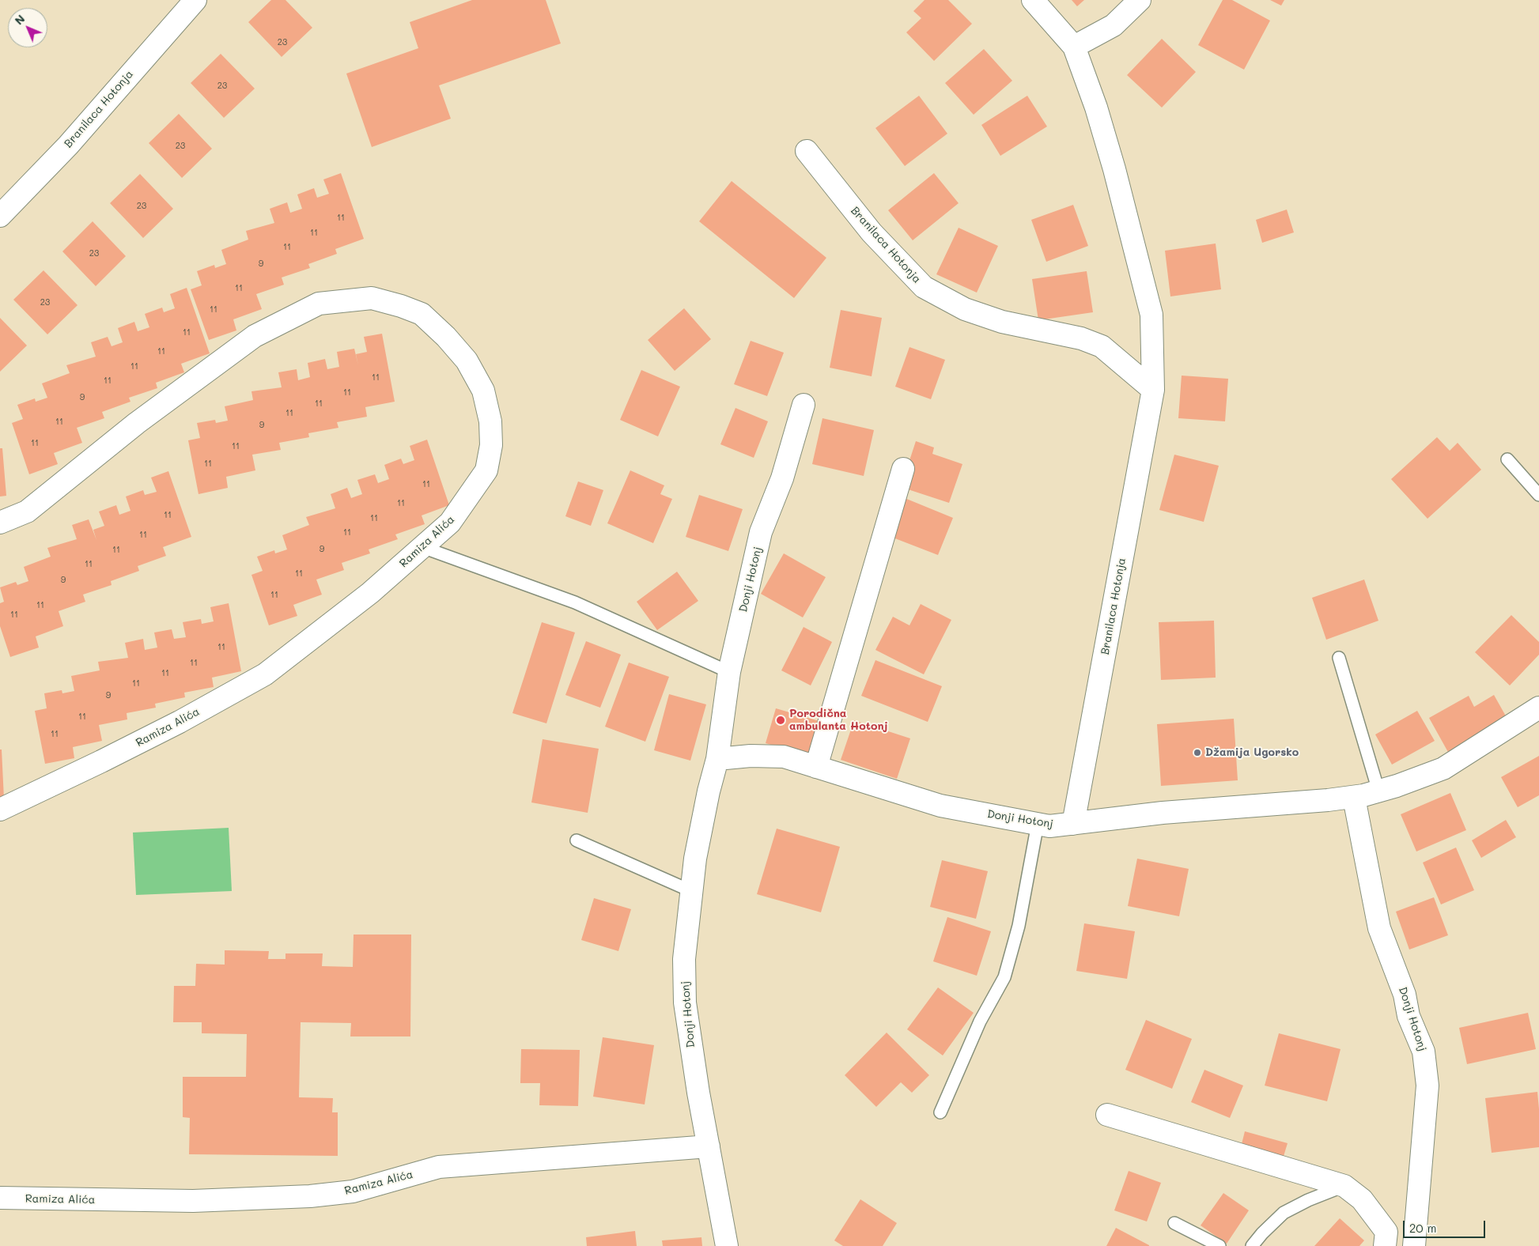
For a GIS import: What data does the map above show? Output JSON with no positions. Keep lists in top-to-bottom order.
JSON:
{
  "streets": {
    "street": ["Branilaca Hotonja", "Ramiza Alića", "Donji Hotonj"]
  },
  "crossings": [
    ["Branilaca Hotonja", "Donji Hotonj"],
    ["Ramiza Alića", "Donji Hotonj"]
  ],
  "places": ["Porodična ambulanta Hotonj", "Džamija Ugorsko"],
  "house_numbers": [
    "23",
    "23",
    "23",
    "23",
    "11",
    "11",
    "11",
    "23",
    "9",
    "11",
    "23",
    "11",
    "11",
    "11",
    "11",
    "11",
    "11",
    "11",
    "9",
    "11",
    "11",
    "11",
    "9",
    "11",
    "11",
    "11",
    "11",
    "11",
    "11",
    "11",
    "11",
    "11",
    "9",
    "11",
    "11",
    "11",
    "9",
    "11",
    "11",
    "11",
    "11",
    "11",
    "11",
    "11",
    "9",
    "11",
    "11"
  ],
  "scale_bar": "20 m",
  "north": "top left"
}
